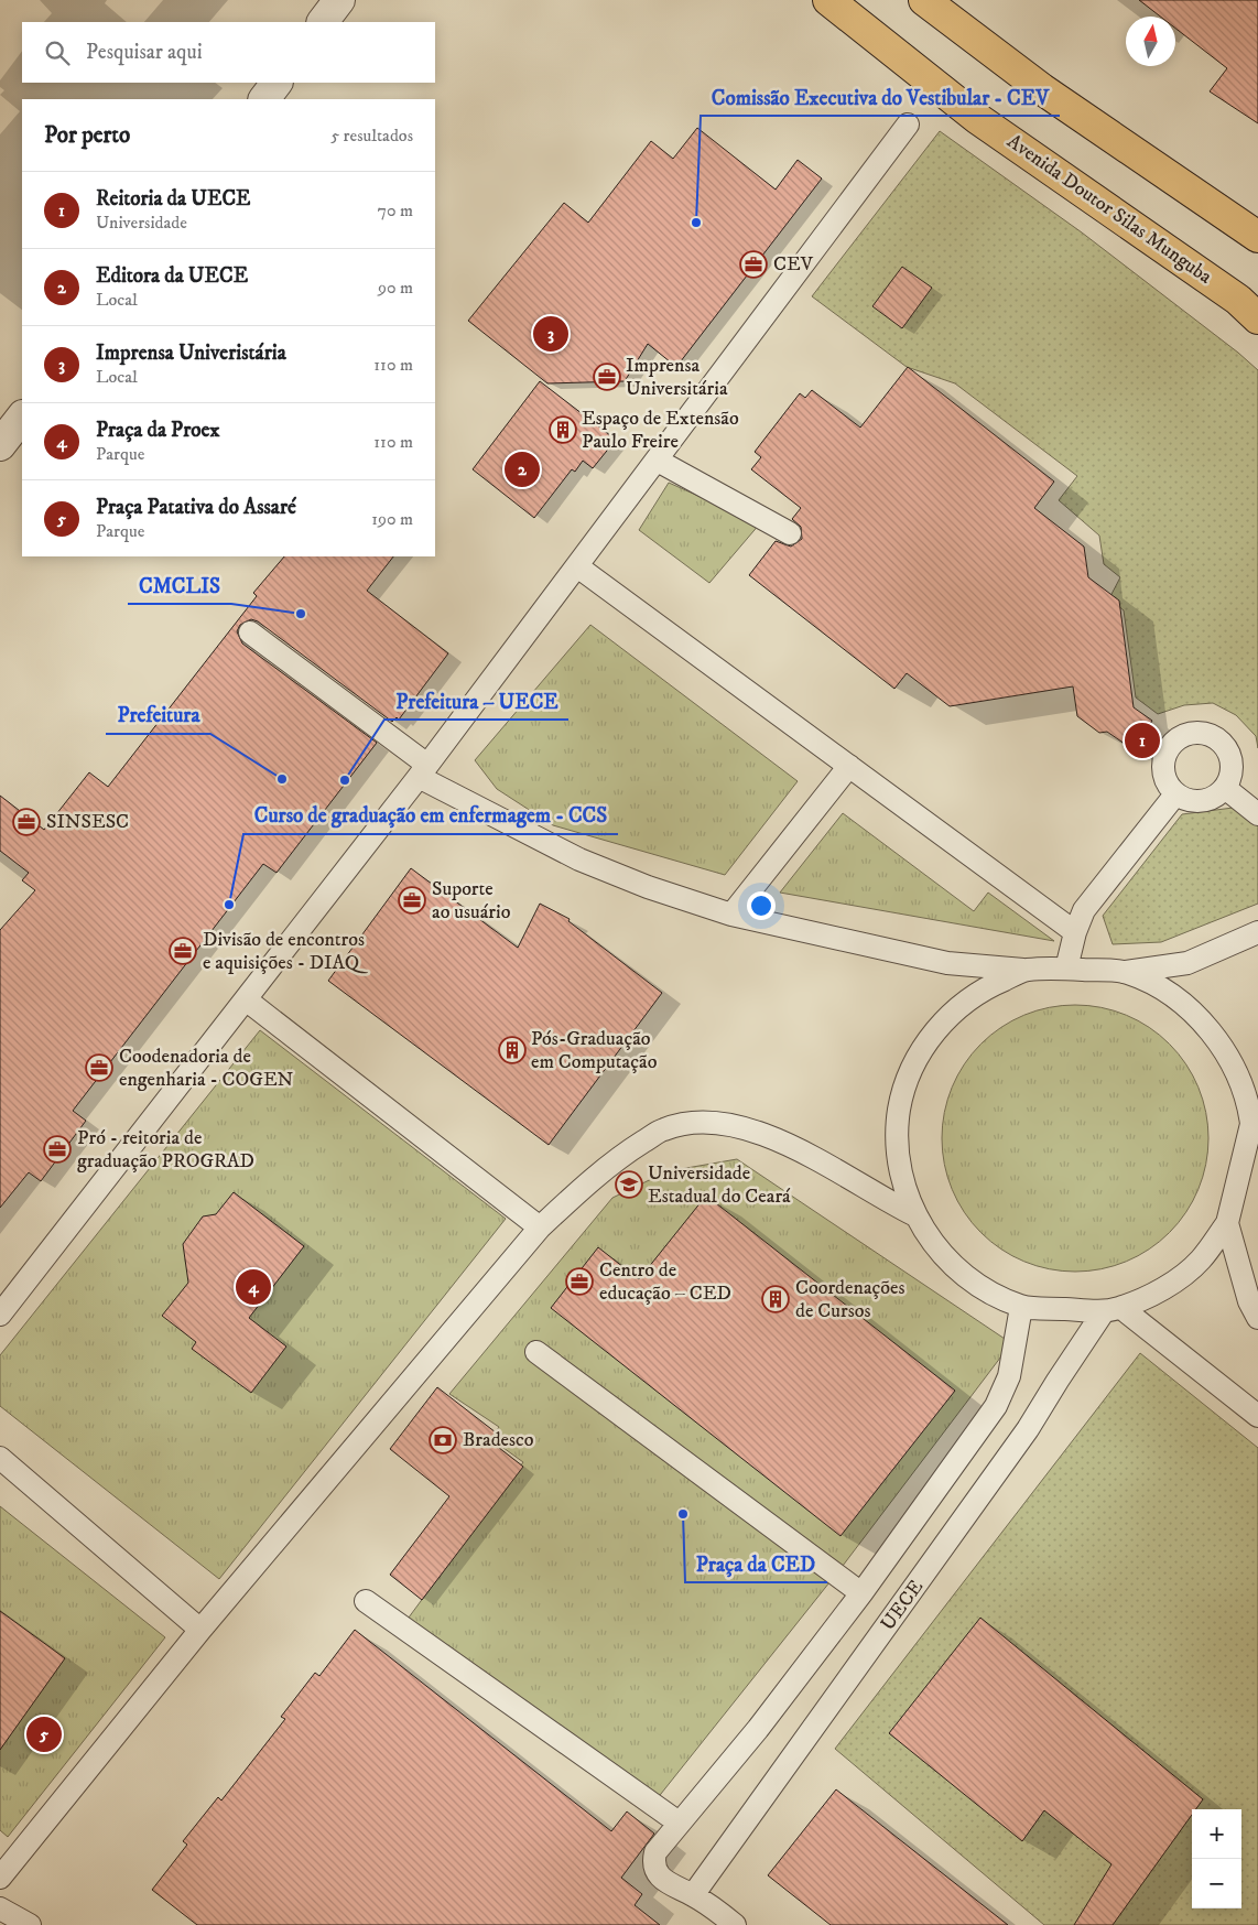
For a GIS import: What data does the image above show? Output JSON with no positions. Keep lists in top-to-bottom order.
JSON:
{
  "streets": {
    "main road": ["Avenida Doutor Silas Munguba"],
    "lane": ["UECE"]
  },
  "places": {
    "other": [
      "Comissão Executiva do Vestibular - CEV",
      "CMCLIS",
      "Prefeitura",
      "Prefeitura – UECE",
      "Curso de graduação em enfermagem - CCS",
      "Praça da CED"
    ],
    "office": [
      "CEV",
      "Imprensa Universitária",
      "SINSESC",
      "Suporte ao usuário",
      "Divisão de encontros e aquisições - DIAQ",
      "Coodenadoria de engenharia - COGEN",
      "Pró - reitoria de graduação PROGRAD",
      "Centro de educação – CED"
    ],
    "building": ["Espaço de Extensão Paulo Freire", "Pós-Graduação em Computação", "Coordenações de Cursos"],
    "school or university": ["Universidade Estadual do Ceará"],
    "bank": ["Bradesco"]
  },
  "north": "top",
  "page": {
    "search": "Pesquisar aqui",
    "heading": ["Por perto", "5 resultados"],
    "list": [
      {
        "mark": "1",
        "name": "Reitoria da UECE",
        "note": "Universidade",
        "value": "70 m"
      },
      {
        "mark": "2",
        "name": "Editora da UECE",
        "note": "Local",
        "value": "90 m"
      },
      {
        "mark": "3",
        "name": "Imprensa Univeristária",
        "note": "Local",
        "value": "110 m"
      },
      {
        "mark": "4",
        "name": "Praça da Proex",
        "note": "Parque",
        "value": "110 m"
      },
      {
        "mark": "5",
        "name": "Praça Patativa do Assaré",
        "note": "Parque",
        "value": "190 m"
      }
    ],
    "pins": [
      "3",
      "2",
      "1",
      "4",
      "5"
    ],
    "map_buttons": ["+", "−"]
  }
}
